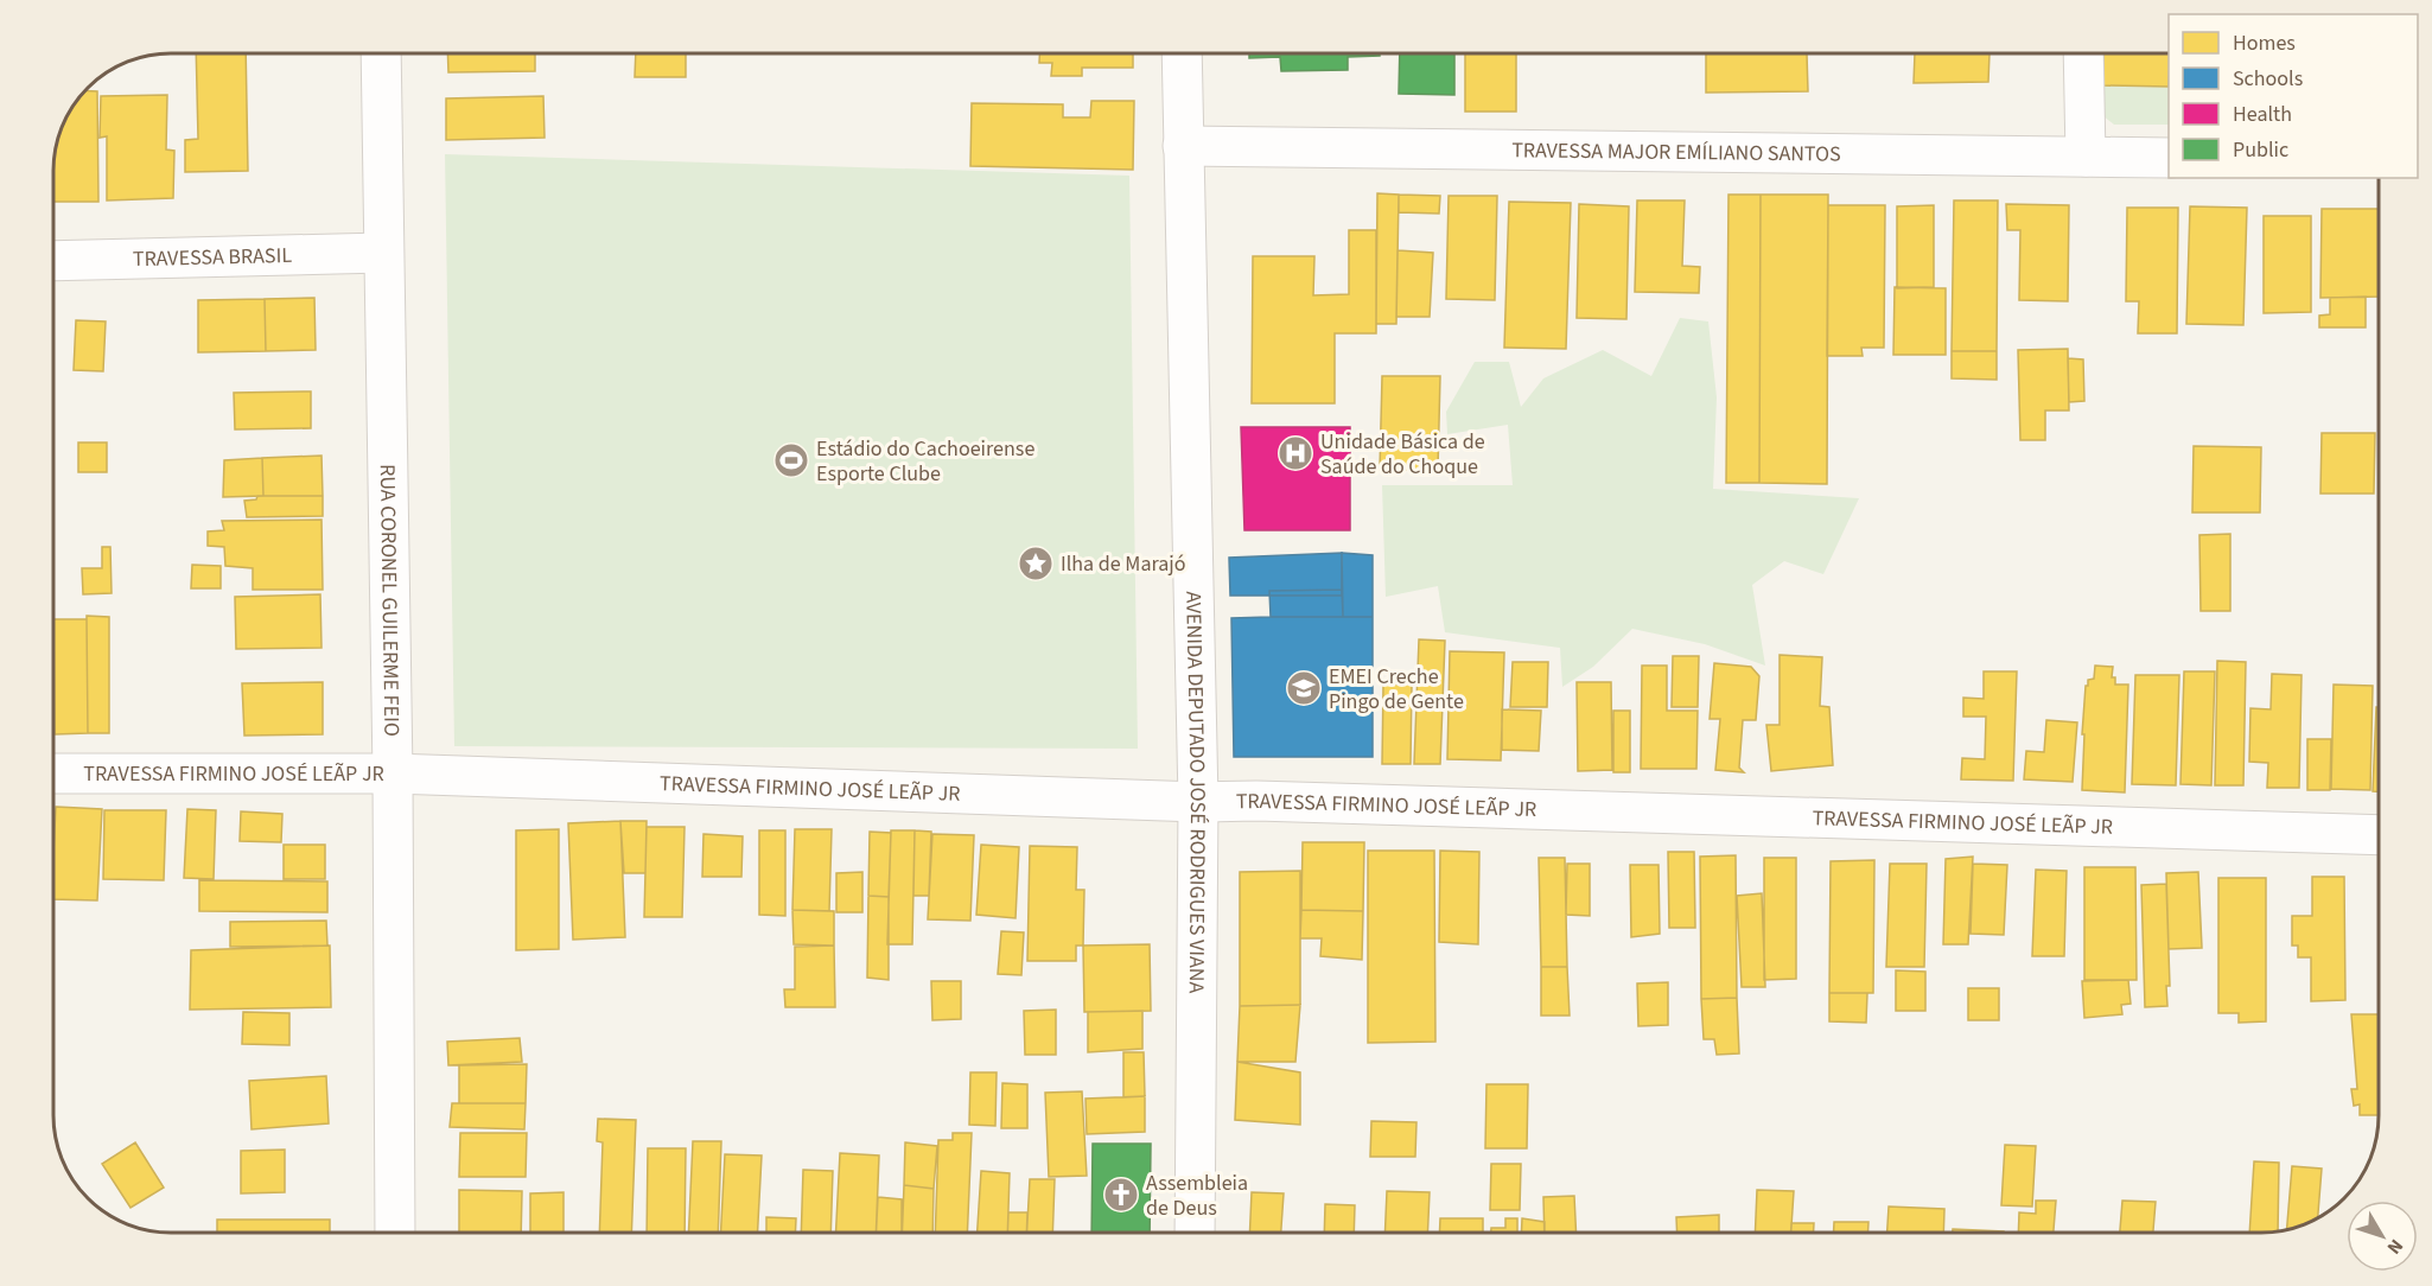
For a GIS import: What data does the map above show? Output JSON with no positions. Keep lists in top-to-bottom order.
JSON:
{
  "streets": {
    "street": [
      "TRAVESSA MAJOR EMÍLIANO SANTOS",
      "TRAVESSA BRASIL",
      "RUA CORONEL GUILERME FEIO",
      "TRAVESSA FIRMINO JOSÉ LEÃP JR",
      "AVENIDA DEPUTADO JOSÉ RODRIGUES VIANA"
    ]
  },
  "crossings": [
    ["TRAVESSA MAJOR EMÍLIANO SANTOS", "AVENIDA DEPUTADO JOSÉ RODRIGUES VIANA"],
    ["TRAVESSA BRASIL", "RUA CORONEL GUILERME FEIO"],
    ["RUA CORONEL GUILERME FEIO", "TRAVESSA FIRMINO JOSÉ LEÃP JR"],
    ["TRAVESSA FIRMINO JOSÉ LEÃP JR", "AVENIDA DEPUTADO JOSÉ RODRIGUES VIANA"]
  ],
  "places": {
    "hospital": ["Unidade Básica de Saúde do Choque"],
    "sports": ["Estádio do Cachoeirense Esporte Clube"],
    "place": ["Ilha de Marajó"],
    "school or university": ["EMEI Creche Pingo de Gente"],
    "church": ["Assembleia de Deus"]
  },
  "legend": [
    "Homes",
    "Schools",
    "Health",
    "Public"
  ],
  "north": "bottom right"
}
